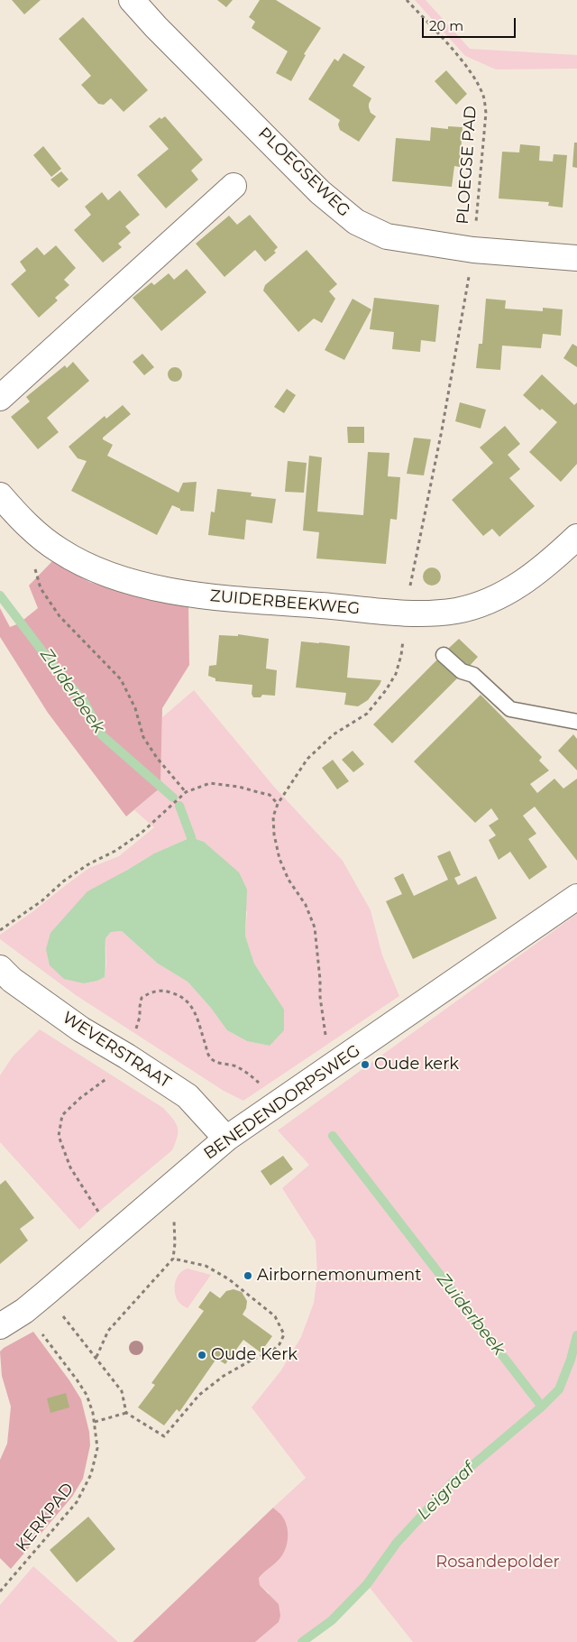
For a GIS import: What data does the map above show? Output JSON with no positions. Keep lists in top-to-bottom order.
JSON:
{
  "streets": {
    "street": [
      "PLOEGSEWEG",
      "ZUIDERBEEKWEG",
      "WEVERSTRAAT",
      "BENEDENDORPSWEG"
    ],
    "path": ["PLOEGSE PAD", "KERKPAD"]
  },
  "crossings": [
    ["PLOEGSE PAD", "PLOEGSEWEG"],
    ["PLOEGSE PAD", "ZUIDERBEEKWEG"],
    ["WEVERSTRAAT", "BENEDENDORPSWEG"],
    ["BENEDENDORPSWEG", "KERKPAD"]
  ],
  "water": ["Zuiderbeek", "Leigraaf"],
  "parks": ["Rosandepolder"],
  "places": ["Oude kerk", "Airbornemonument", "Oude Kerk"],
  "scale_bar": "20 m"
}
